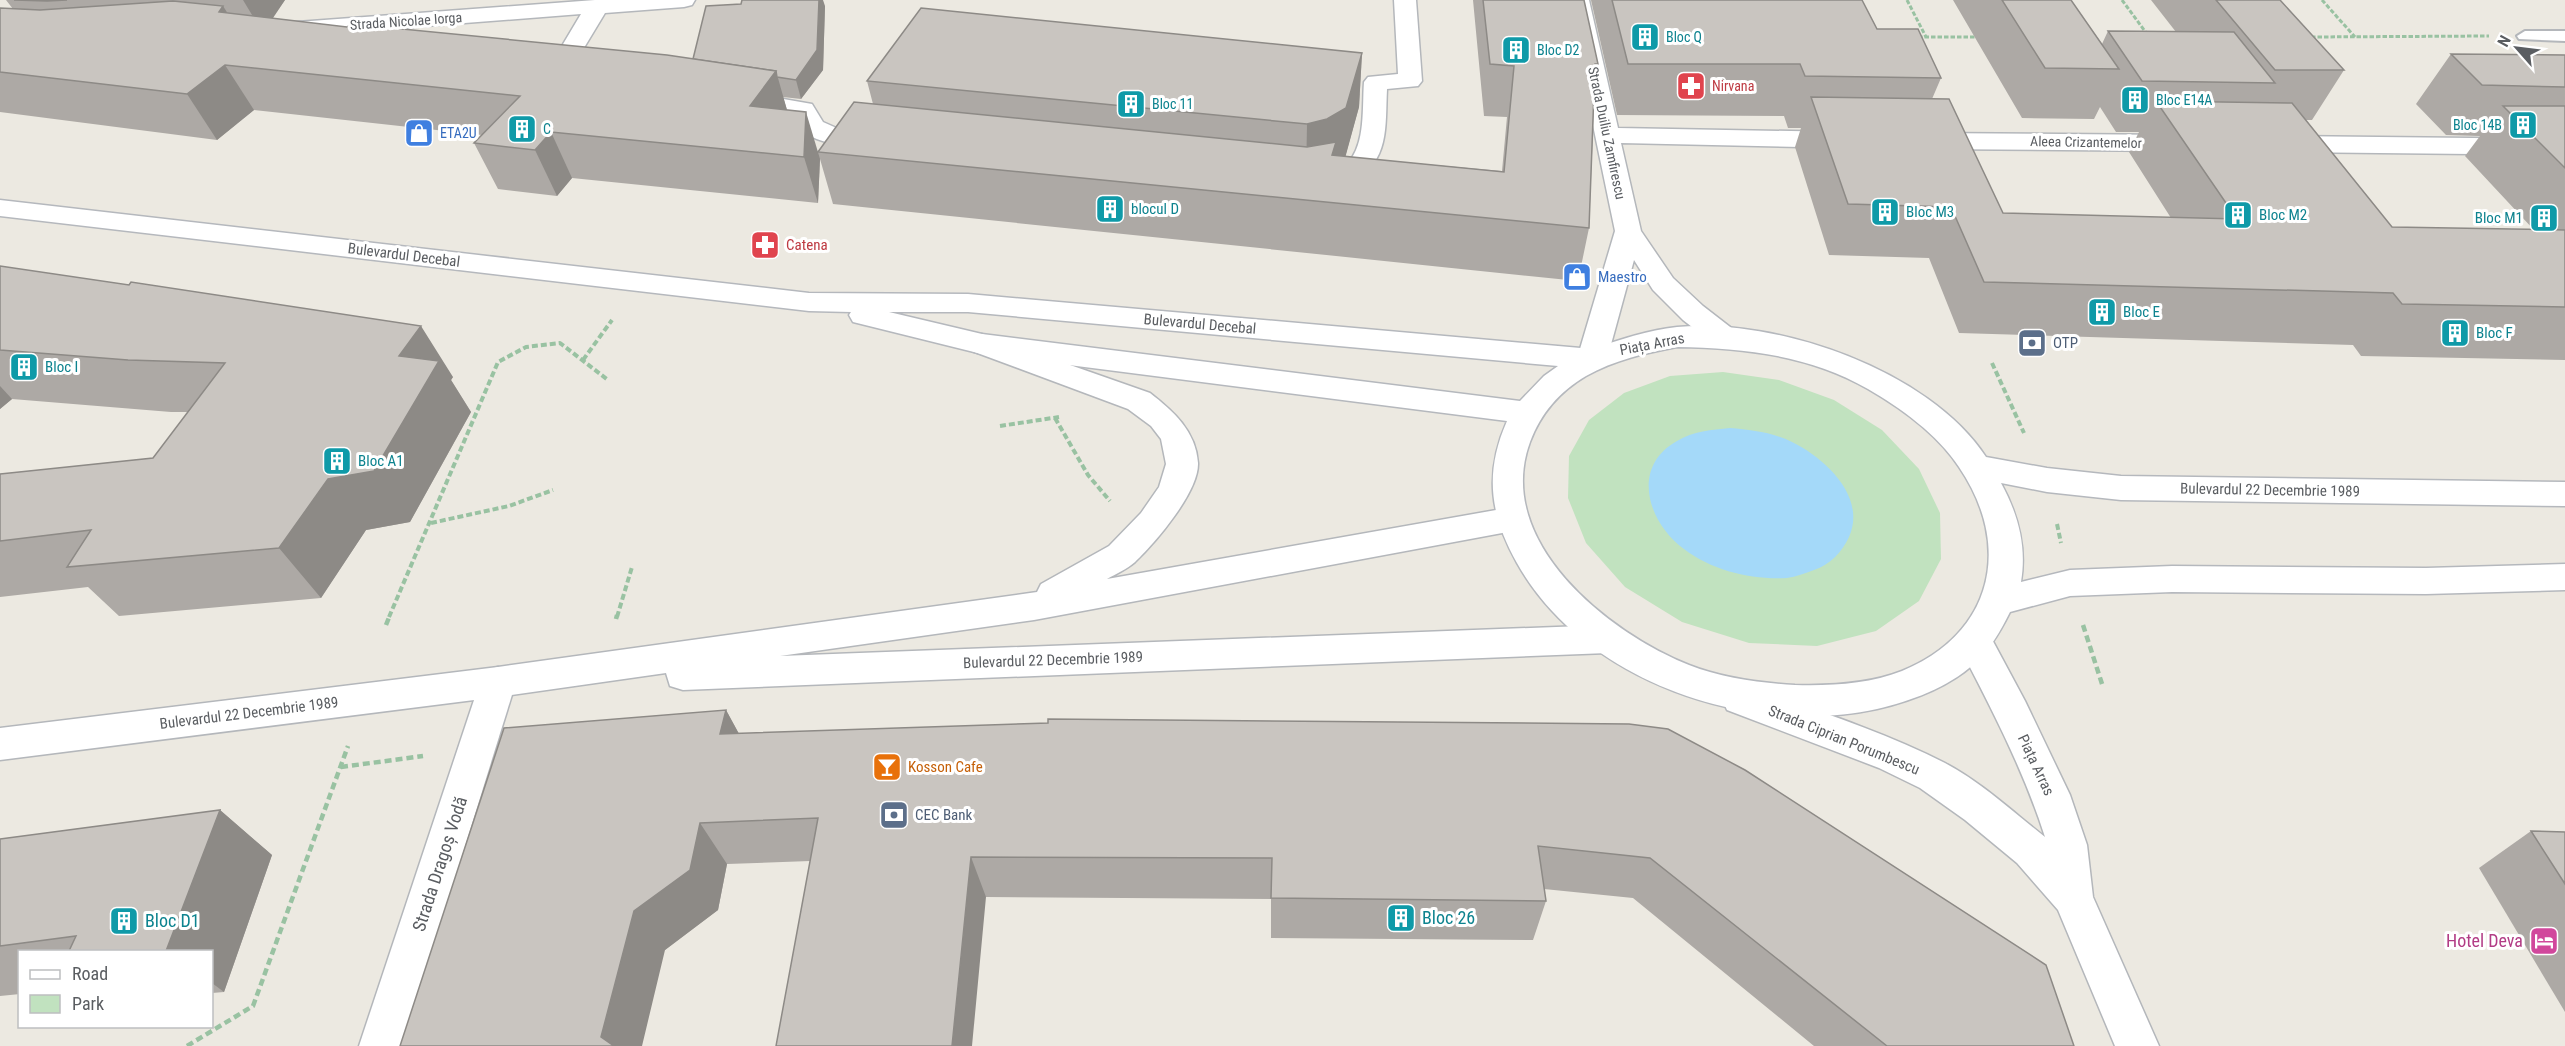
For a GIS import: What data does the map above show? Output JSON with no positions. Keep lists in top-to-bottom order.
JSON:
{
  "streets": {
    "street": [
      "Strada Nicolae Iorga",
      "Strada Duiliu Zamfirescu",
      "Aleea Crizantemelor",
      "Bulevardul Decebal",
      "Piața Arras",
      "Bulevardul 22 Decembrie 1989",
      "Strada Ciprian Porumbescu",
      "Strada Dragoș Vodă"
    ]
  },
  "crossings": [
    ["Bulevardul Decebal", "Piața Arras"],
    ["Piața Arras", "Bulevardul 22 Decembrie 1989"],
    ["Piața Arras", "Strada Ciprian Porumbescu"],
    ["Bulevardul 22 Decembrie 1989", "Strada Dragoș Vodă"]
  ],
  "places": {
    "building": [
      "Bloc Q",
      "Bloc D2",
      "Bloc E14A",
      "Bloc 11",
      "Bloc 14B",
      "C",
      "blocul D",
      "Bloc M3",
      "Bloc M2",
      "Bloc M1",
      "Bloc E",
      "Bloc F",
      "Bloc I",
      "Bloc A1",
      "Bloc 26",
      "Bloc D1"
    ],
    "pharmacy": ["Nirvana", "Catena"],
    "shop": ["ETA2U", "Maestro"],
    "bank": ["OTP", "CEC Bank"],
    "bar": ["Kosson Cafe"],
    "hotel": ["Hotel Deva"]
  },
  "legend": ["Road", "Park"],
  "north": "top left"
}
